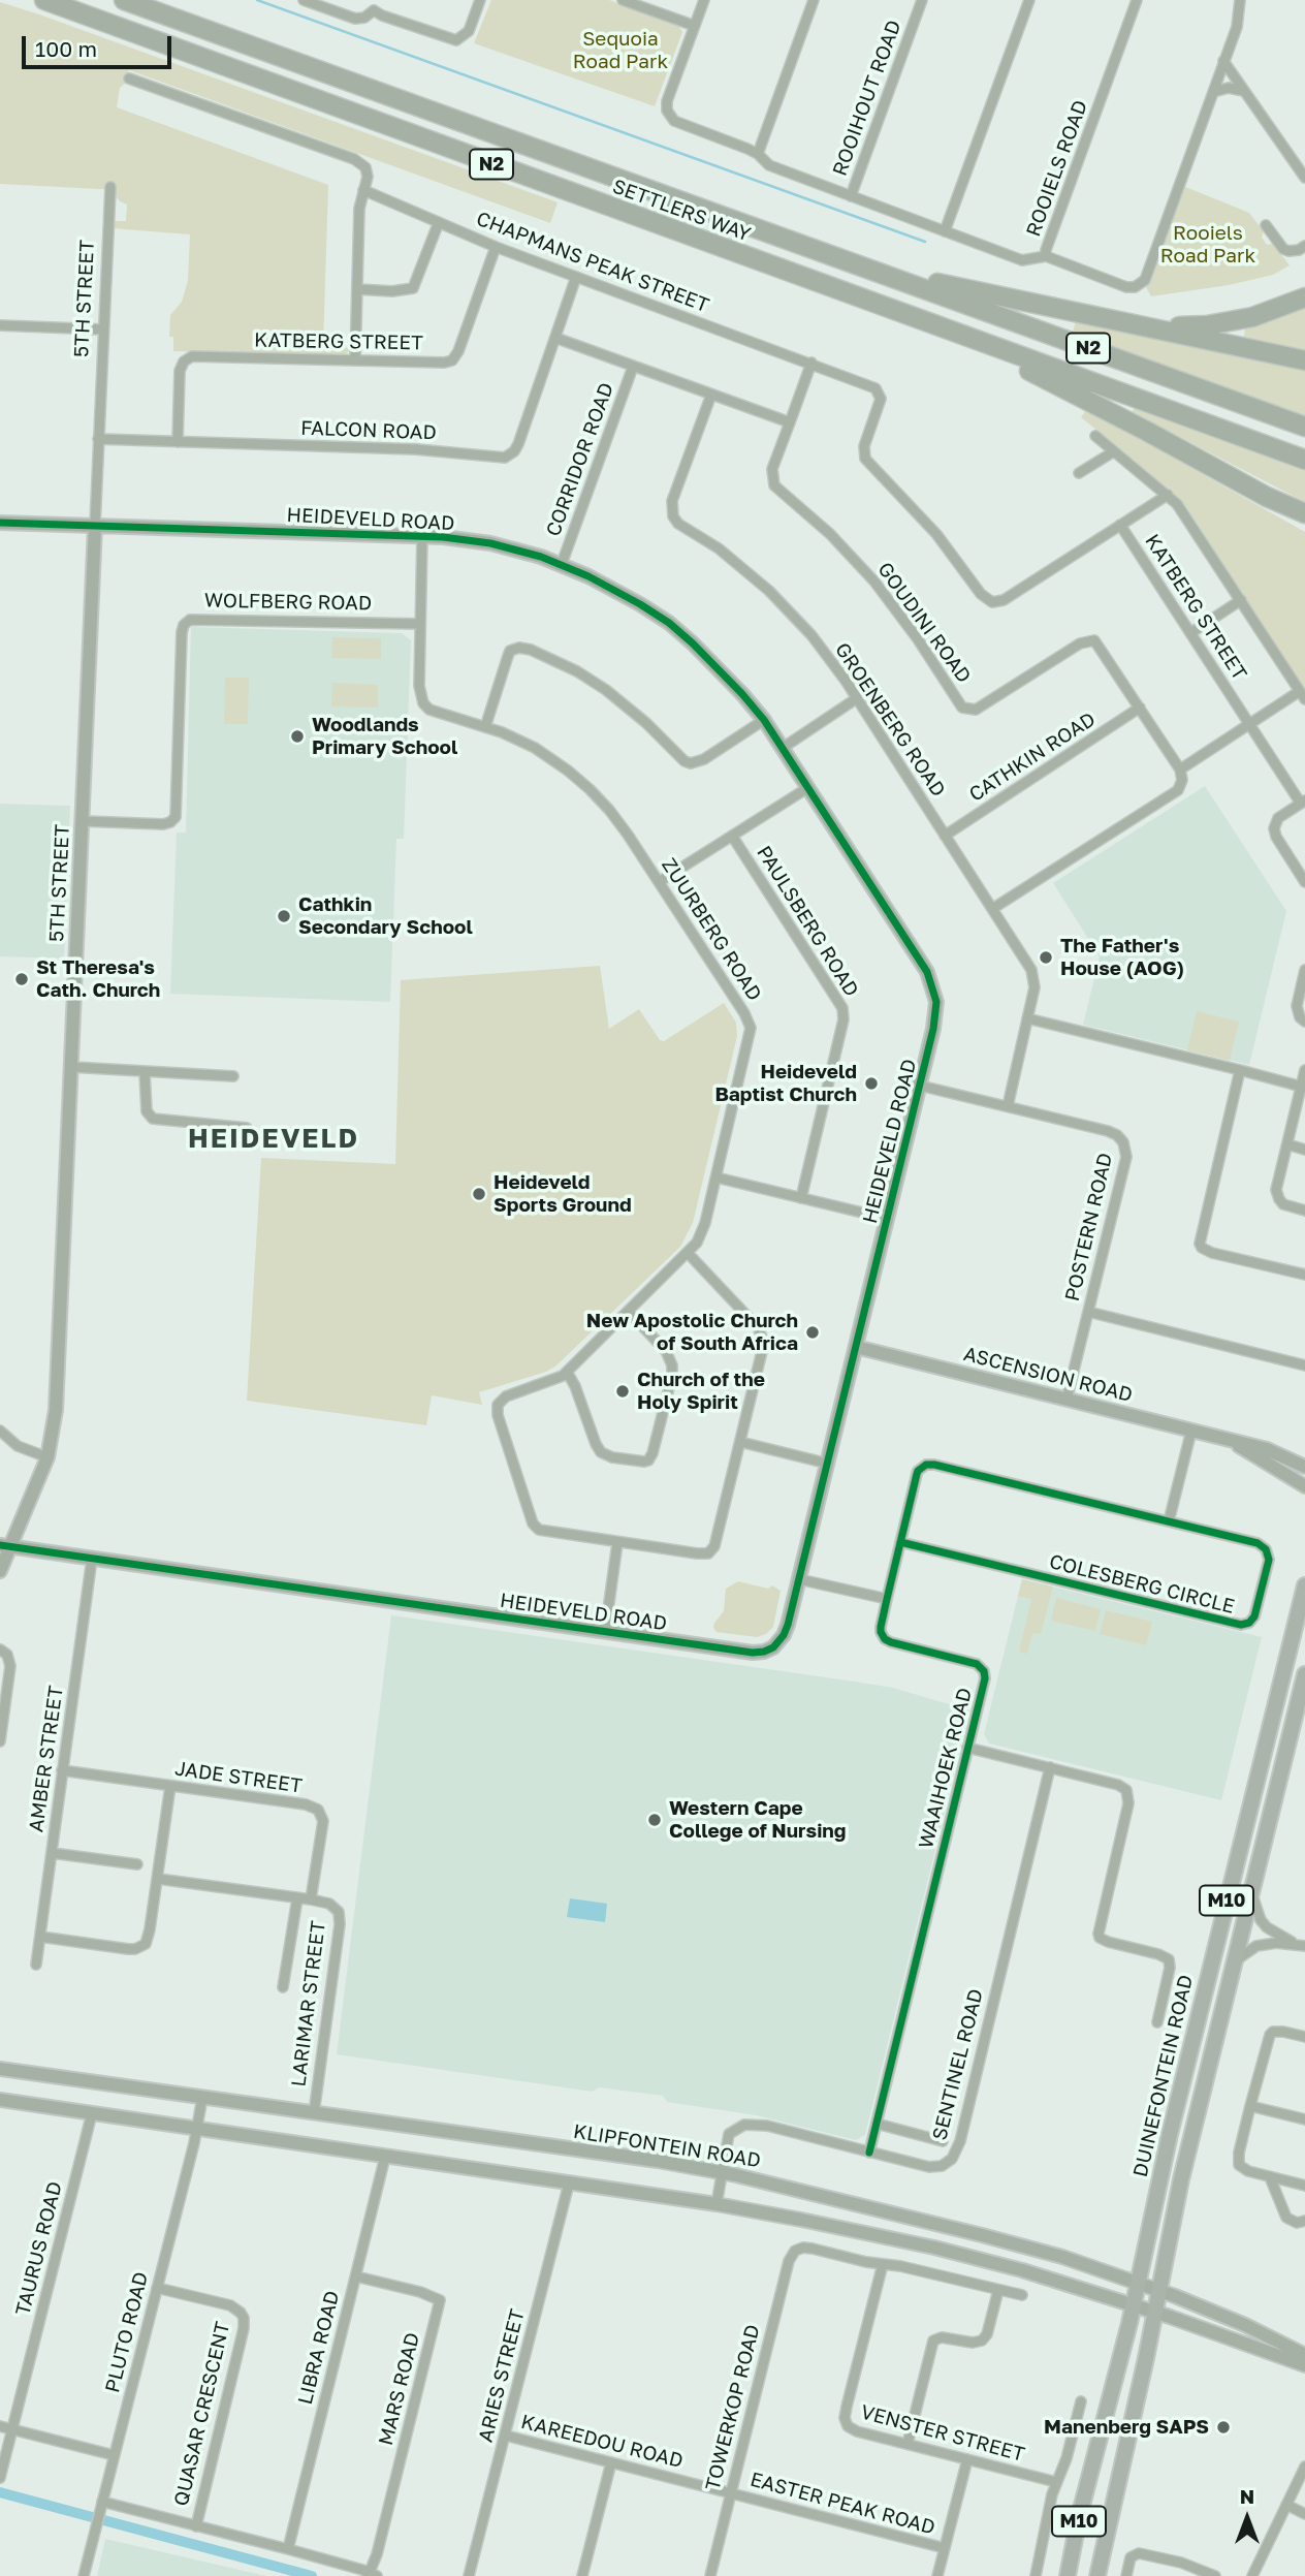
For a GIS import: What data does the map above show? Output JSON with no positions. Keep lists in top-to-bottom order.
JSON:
{
  "streets": {
    "highway": ["N2", "SETTLERS WAY"],
    "main road": ["M10", "DUINEFONTEIN ROAD"],
    "street": [
      "ROOIHOUT ROAD",
      "ROOIELS ROAD",
      "CHAPMANS PEAK STREET",
      "5TH STREET",
      "KATBERG STREET",
      "FALCON ROAD",
      "CORRIDOR ROAD",
      "HEIDEVELD ROAD",
      "WOLFBERG ROAD",
      "GOUDINI ROAD",
      "GROENBERG ROAD",
      "CATHKIN ROAD",
      "PAULSBERG ROAD",
      "ZUURBERG ROAD",
      "POSTERN ROAD",
      "ASCENSION ROAD",
      "COLESBERG CIRCLE",
      "AMBER STREET",
      "WAAIHOEK ROAD",
      "JADE STREET",
      "LARIMAR STREET",
      "SENTINEL ROAD",
      "KLIPFONTEIN ROAD",
      "TAURUS ROAD",
      "PLUTO ROAD",
      "LIBRA ROAD",
      "ARIES STREET",
      "MARS ROAD",
      "TOWERKOP ROAD",
      "QUASAR CRESCENT",
      "VENSTER STREET",
      "KAREEDOU ROAD",
      "EASTER PEAK ROAD"
    ]
  },
  "crossings": [
    ["ROOIHOUT ROAD", "ROOIELS ROAD"],
    ["CHAPMANS PEAK STREET", "KATBERG STREET"],
    ["5TH STREET", "FALCON ROAD"],
    ["5TH STREET", "HEIDEVELD ROAD"],
    ["5TH STREET", "WOLFBERG ROAD"],
    ["KATBERG STREET", "FALCON ROAD"],
    ["CORRIDOR ROAD", "HEIDEVELD ROAD"],
    ["HEIDEVELD ROAD", "ZUURBERG ROAD"],
    ["HEIDEVELD ROAD", "POSTERN ROAD"],
    ["HEIDEVELD ROAD", "ASCENSION ROAD"],
    ["HEIDEVELD ROAD", "AMBER STREET"],
    ["WOLFBERG ROAD", "ZUURBERG ROAD"],
    ["GOUDINI ROAD", "CATHKIN ROAD"],
    ["GROENBERG ROAD", "CATHKIN ROAD"],
    ["GROENBERG ROAD", "POSTERN ROAD"],
    ["POSTERN ROAD", "ASCENSION ROAD"],
    ["COLESBERG CIRCLE", "WAAIHOEK ROAD"],
    ["AMBER STREET", "JADE STREET"],
    ["WAAIHOEK ROAD", "SENTINEL ROAD"],
    ["JADE STREET", "LARIMAR STREET"],
    ["LARIMAR STREET", "KLIPFONTEIN ROAD"],
    ["SENTINEL ROAD", "KLIPFONTEIN ROAD"],
    ["DUINEFONTEIN ROAD", "KLIPFONTEIN ROAD"],
    ["KLIPFONTEIN ROAD", "PLUTO ROAD"],
    ["PLUTO ROAD", "QUASAR CRESCENT"],
    ["LIBRA ROAD", "MARS ROAD"],
    ["LIBRA ROAD", "QUASAR CRESCENT"],
    ["ARIES STREET", "KAREEDOU ROAD"],
    ["MARS ROAD", "QUASAR CRESCENT"],
    ["TOWERKOP ROAD", "VENSTER STREET"],
    ["TOWERKOP ROAD", "KAREEDOU ROAD"],
    ["TOWERKOP ROAD", "EASTER PEAK ROAD"],
    ["KAREEDOU ROAD", "EASTER PEAK ROAD"]
  ],
  "districts": ["HEIDEVELD"],
  "parks": ["Sequoia Road Park", "Rooiels Road Park"],
  "places": [
    "Woodlands Primary School",
    "Cathkin Secondary School",
    "The Father's House (AOG)",
    "St Theresa's Cath. Church",
    "Heideveld Baptist Church",
    "Heideveld Sports Ground",
    "New Apostolic Church of South Africa",
    "Church of the Holy Spirit",
    "Western Cape College of Nursing",
    "Manenberg SAPS"
  ],
  "scale_bar": "100 m",
  "north": "top"
}
